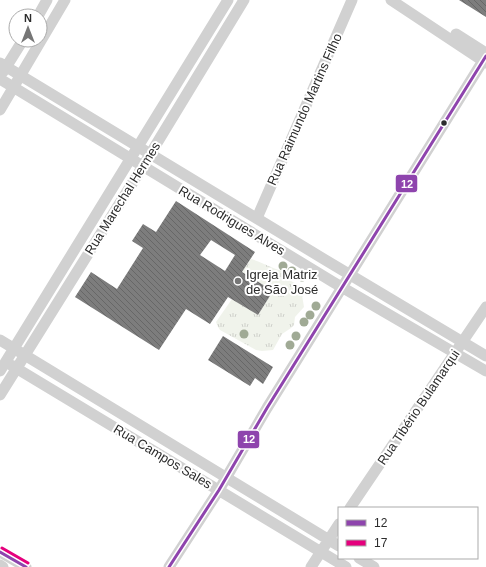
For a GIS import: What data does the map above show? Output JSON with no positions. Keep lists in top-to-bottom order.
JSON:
{
  "streets": {
    "street": [
      "Rua Raimundo Martins Filho",
      "Rua Marechal Hermes",
      "Rua Rodrigues Alves",
      "Rua Tibério Bulamarqui",
      "Rua Campos Sales"
    ]
  },
  "crossings": [
    ["Rua Raimundo Martins Filho", "Rua Rodrigues Alves"],
    ["Rua Marechal Hermes", "Rua Rodrigues Alves"],
    ["Rua Marechal Hermes", "Rua Campos Sales"],
    ["Rua Rodrigues Alves", "Rua Tibério Bulamarqui"]
  ],
  "places": ["Igreja Matriz de São José"],
  "lines": ["transit line 12", "transit line 17"],
  "legend": ["12", "17"],
  "north": "top"
}
